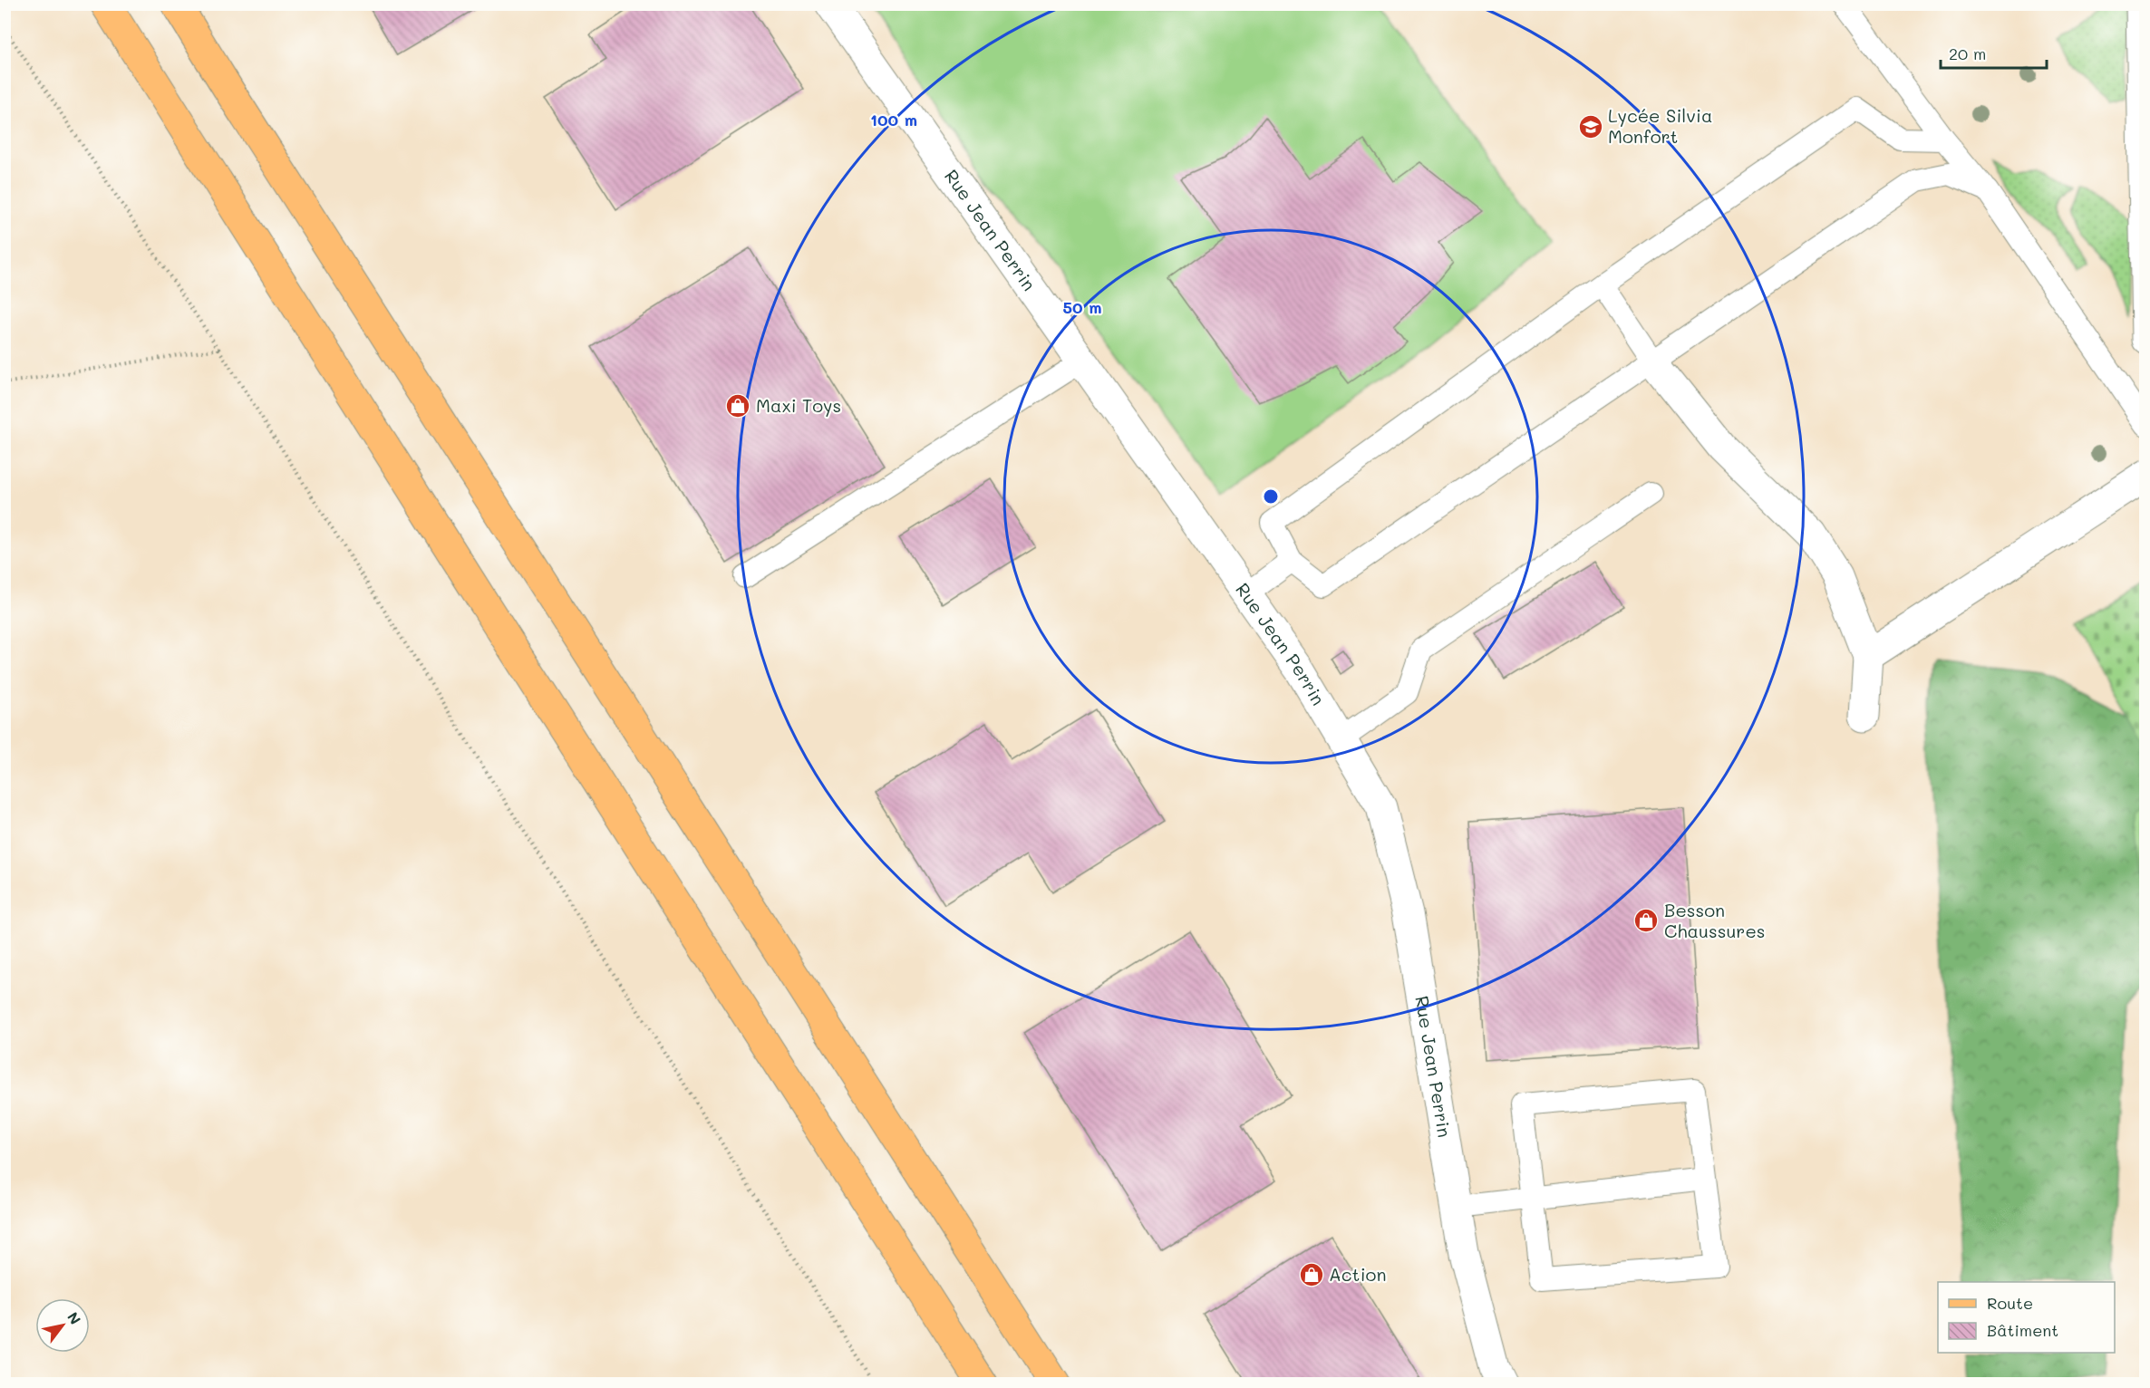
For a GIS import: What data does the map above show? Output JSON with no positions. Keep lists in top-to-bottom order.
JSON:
{
  "streets": {
    "street": ["Rue Jean Perrin"]
  },
  "places": {
    "school or university": ["Lycée Silvia Monfort"],
    "shop": ["Maxi Toys", "Besson Chaussures", "Action"]
  },
  "legend": ["Route", "Bâtiment"],
  "scale_bar": "20 m",
  "north": "top right",
  "rings": ["100 m", "50 m"]
}
